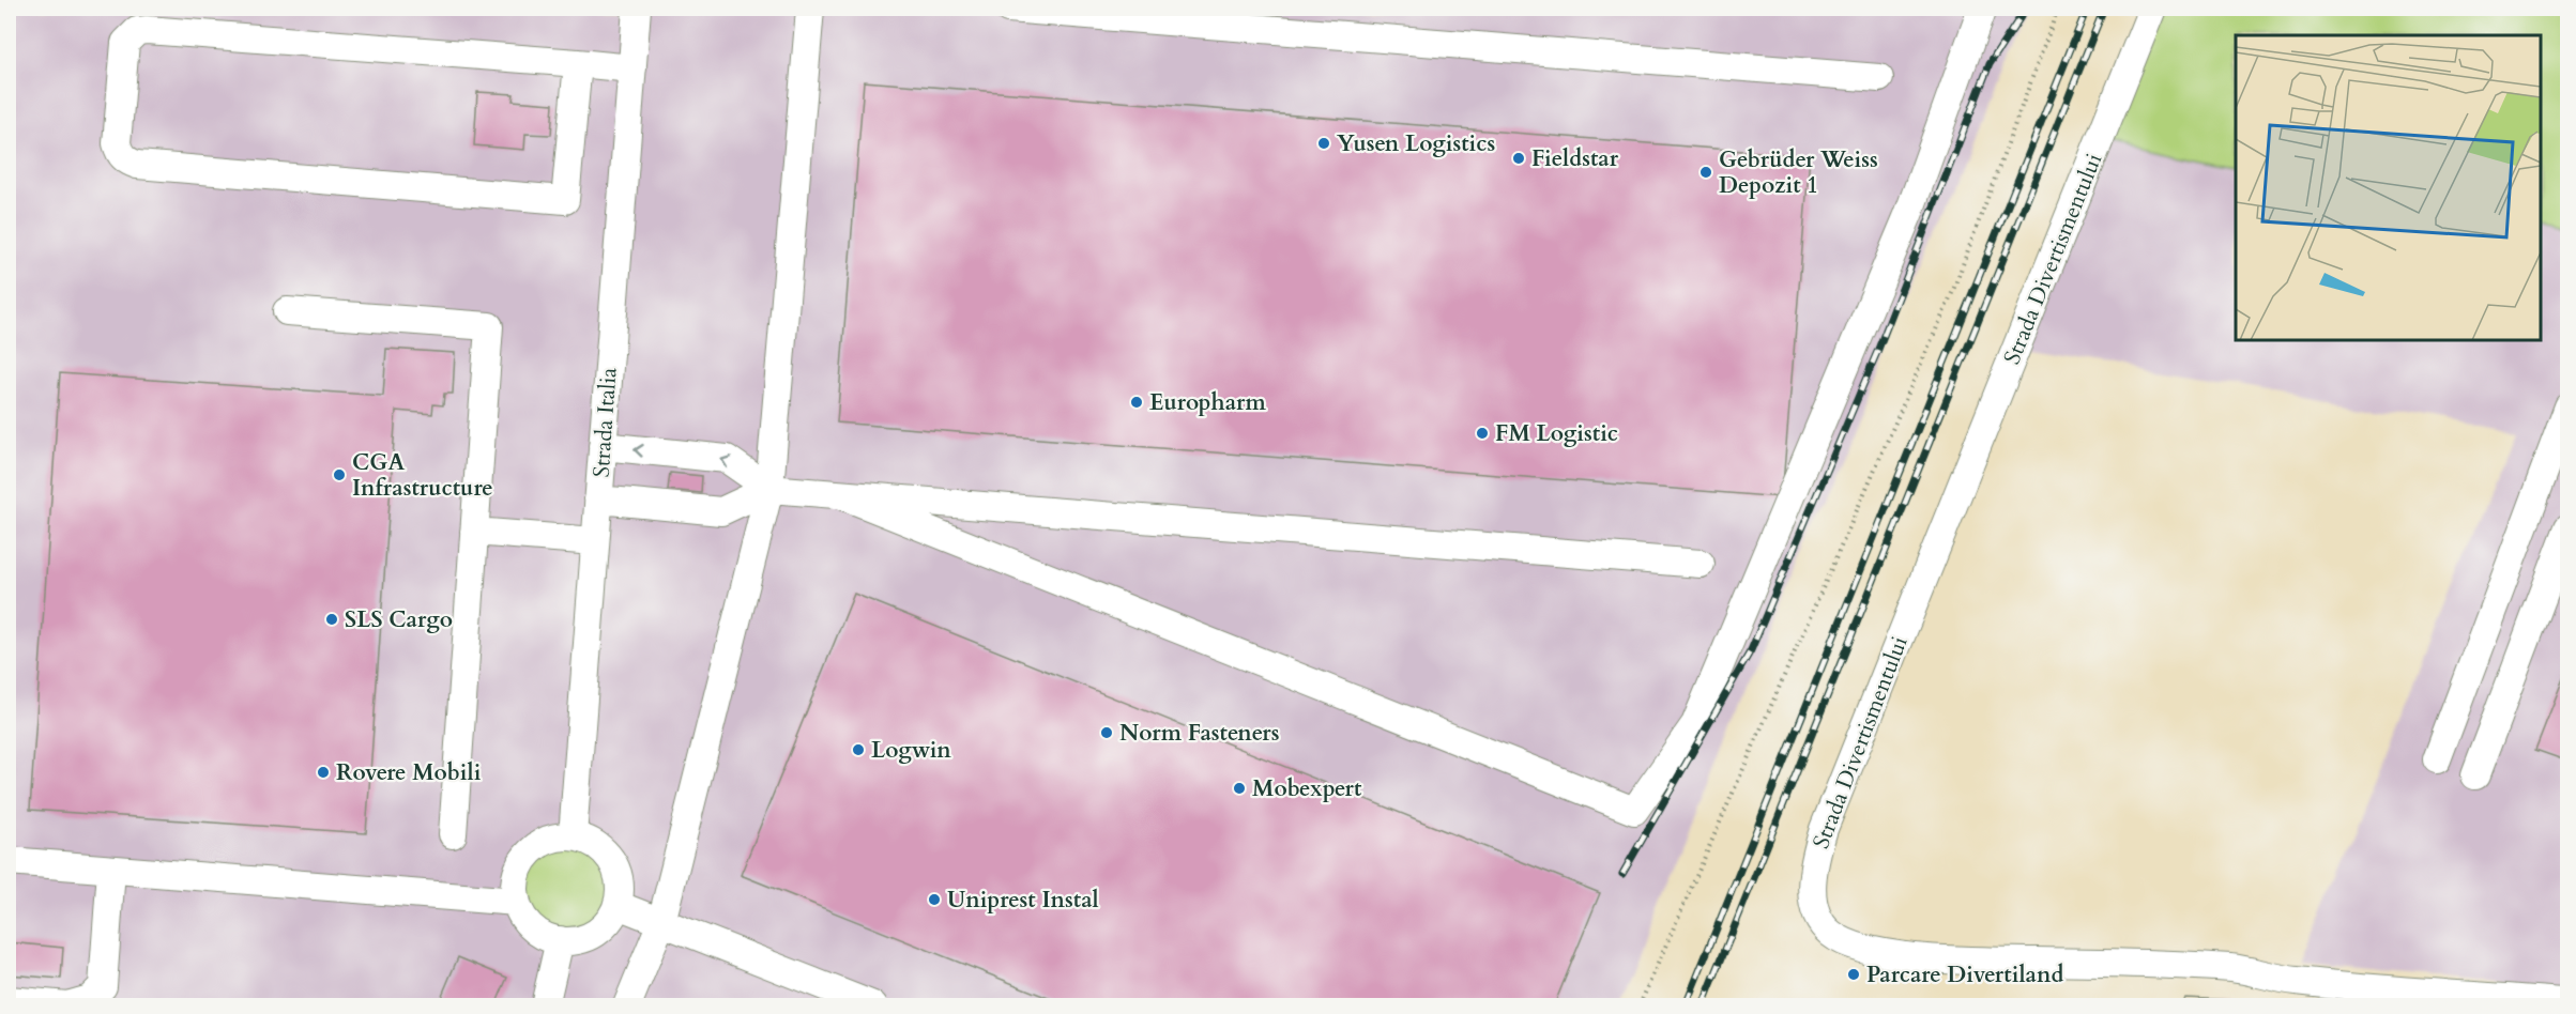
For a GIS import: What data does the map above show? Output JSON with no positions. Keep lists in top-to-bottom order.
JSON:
{
  "streets": {
    "street": ["Strada Divertismentului", "Strada Italia"]
  },
  "places": [
    "Yusen Logistics",
    "Fieldstar",
    "Gebrüder Weiss Depozit 1",
    "Europharm",
    "FM Logistic",
    "CGA Infrastructure",
    "SLS Cargo",
    "Norm Fasteners",
    "Logwin",
    "Rovere Mobili",
    "Mobexpert",
    "Uniprest Instal",
    "Parcare Divertiland"
  ]
}
